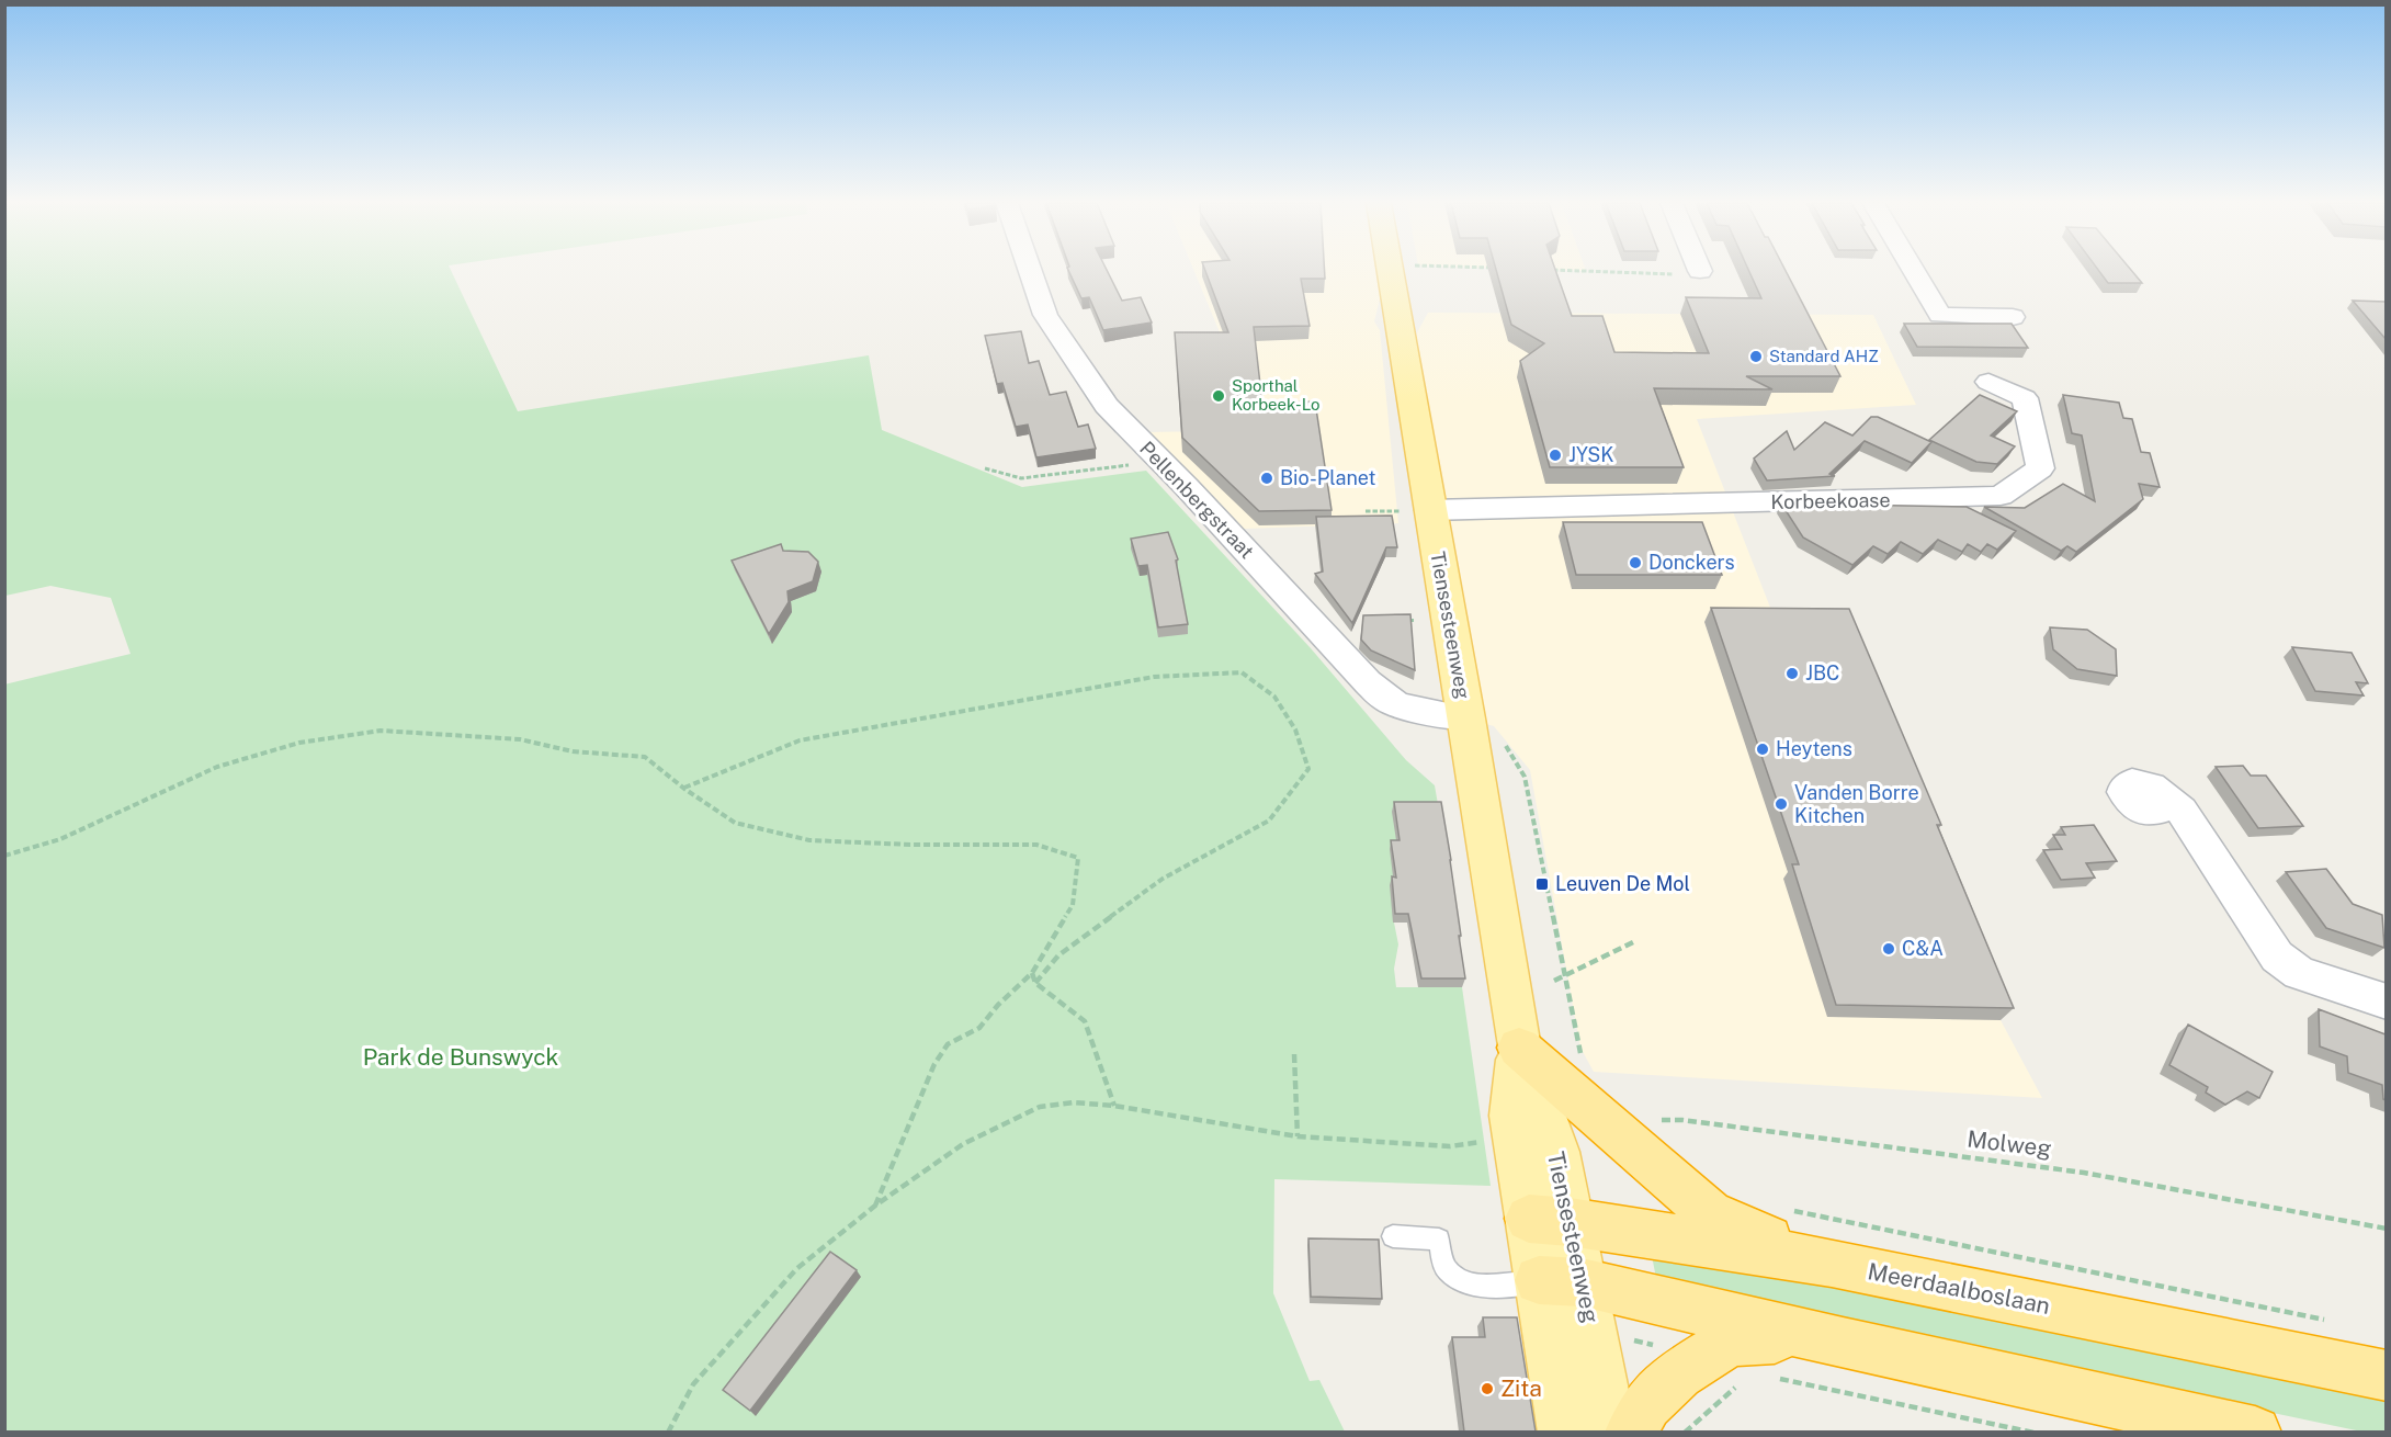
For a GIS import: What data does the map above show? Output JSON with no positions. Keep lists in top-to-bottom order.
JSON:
{
  "streets": {
    "highway": ["Meerdaalboslaan"],
    "main road": ["Tiensesteenweg"],
    "street": ["Pellenbergstraat", "Korbeekoase"],
    "path": ["Molweg"]
  },
  "crossings": [
    ["Pellenbergstraat", "Tiensesteenweg"],
    ["Korbeekoase", "Tiensesteenweg"],
    ["Tiensesteenweg", "Meerdaalboslaan"]
  ],
  "parks": ["Park de Bunswyck"],
  "places": {
    "other": [
      "Standard AHZ",
      "Sporthal Korbeek-Lo",
      "JYSK",
      "Bio-Planet",
      "Donckers",
      "JBC",
      "Heytens",
      "Vanden Borre Kitchen",
      "C&A",
      "Zita"
    ],
    "transit": ["Leuven De Mol"]
  }
}
